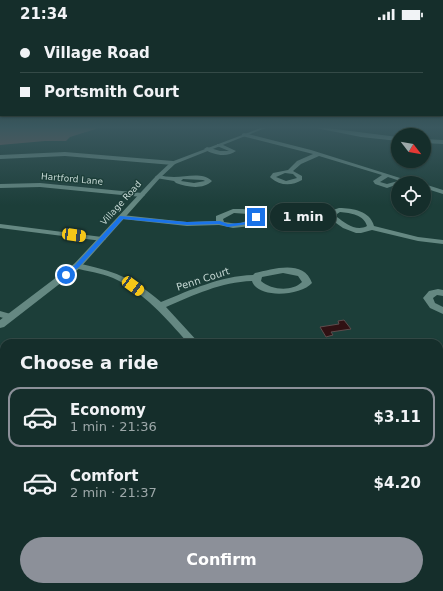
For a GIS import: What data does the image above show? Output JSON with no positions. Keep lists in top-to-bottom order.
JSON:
{
  "streets": {
    "street": ["Hartford Lane", "Village Road", "Penn Court"]
  },
  "crossings": [
    ["Hartford Lane", "Village Road"]
  ],
  "north": "bottom right",
  "page": {
    "status": "21:34",
    "banner": ["Village Road", "Portsmith Court"],
    "bubble": "1 min",
    "heading": "Choose a ride",
    "list": [
      {
        "name": "Economy",
        "note": "1 min · 21:36",
        "value": "$3.11"
      },
      {
        "name": "Comfort",
        "note": "2 min · 21:37",
        "value": "$4.20"
      }
    ],
    "buttons": "Confirm"
  }
}
